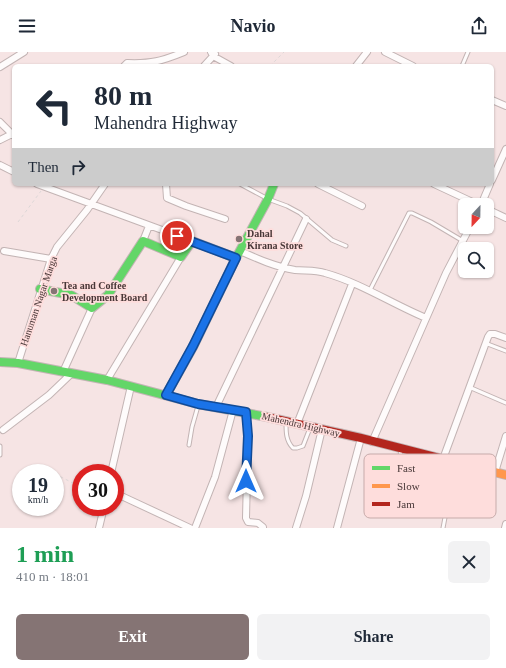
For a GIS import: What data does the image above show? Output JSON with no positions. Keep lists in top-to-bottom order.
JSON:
{
  "streets": {
    "main road": ["Mahendra Highway"],
    "street": ["Hanuman Nagar Marga"]
  },
  "crossings": [
    ["Hanuman Nagar Marga", "Mahendra Highway"]
  ],
  "places": ["Dahal Kirana Store", "Tea and Coffee Development Board"],
  "legend": ["Fast", "Slow", "Jam"],
  "north": "bottom",
  "page": {
    "header": "Navio",
    "turn": ["80 m", "Mahendra Highway"],
    "then": "Then",
    "speed": "19 km/h",
    "limit": "30",
    "heading": ["1 min", "410 m · 18:01"],
    "buttons": ["Exit", "Share"]
  }
}
